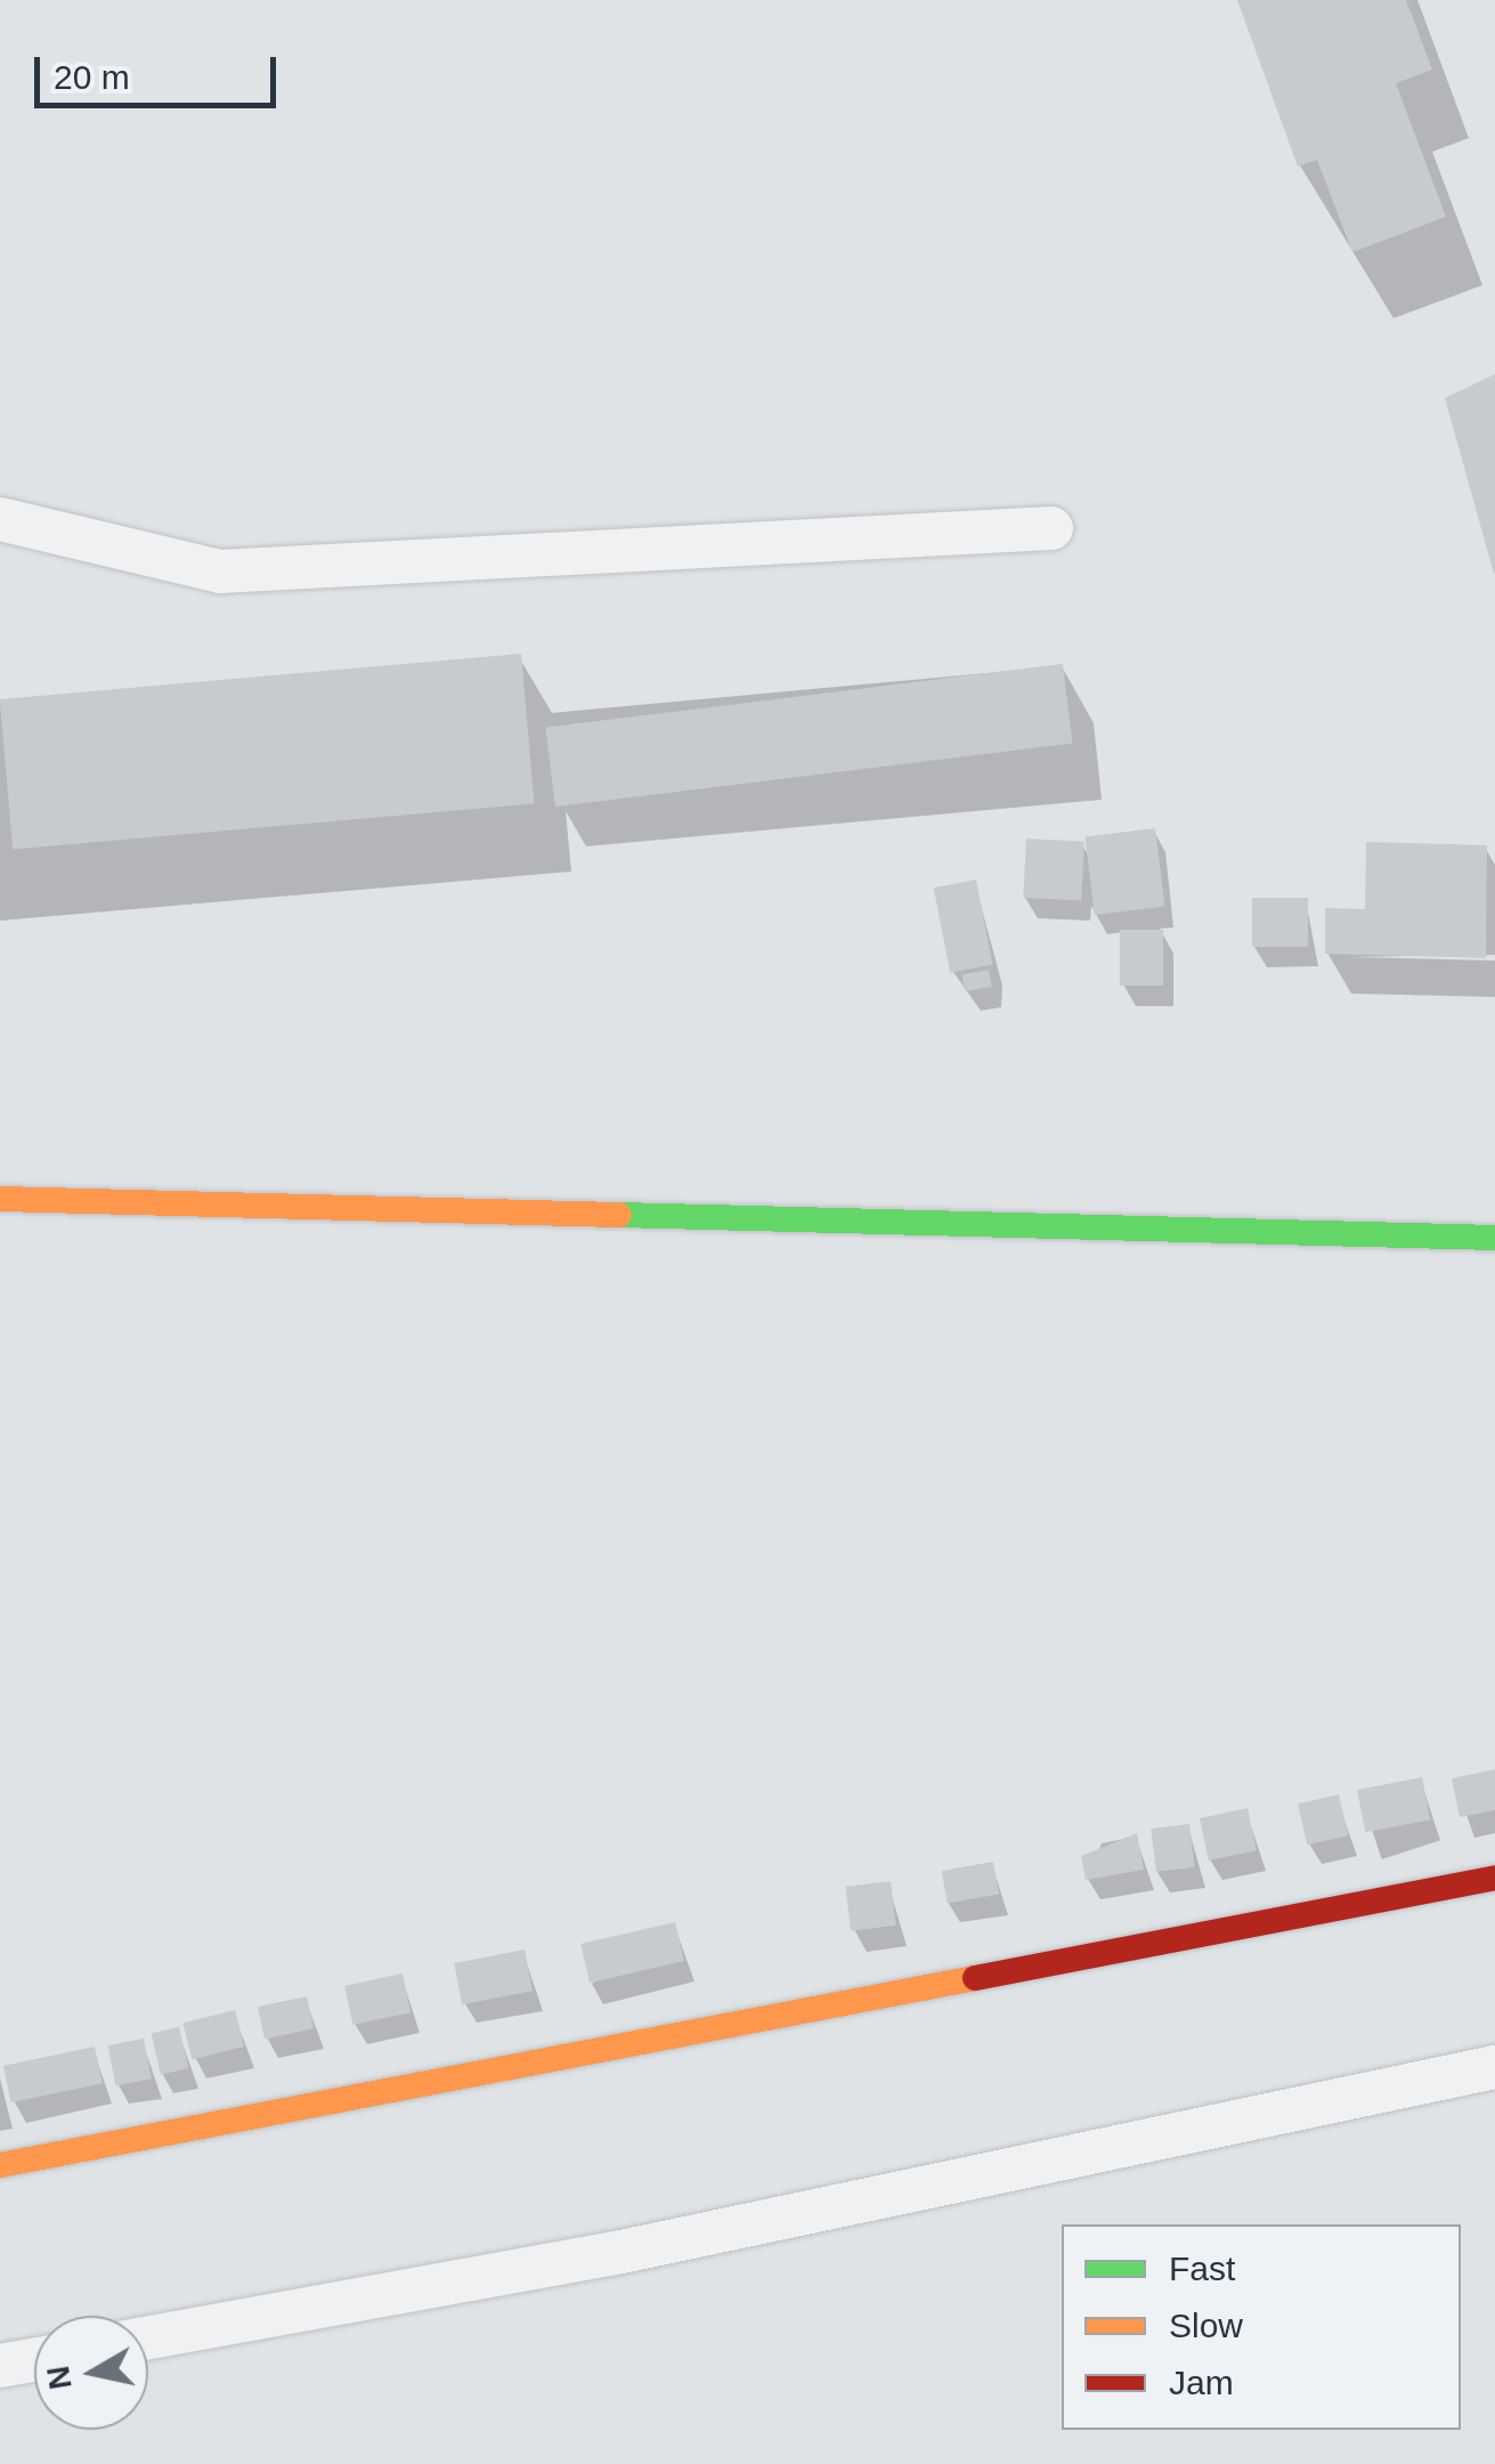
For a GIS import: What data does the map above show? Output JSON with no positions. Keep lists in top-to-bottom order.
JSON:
{
  "legend": ["Fast", "Slow", "Jam"],
  "scale_bar": "20 m",
  "north": "left"
}
